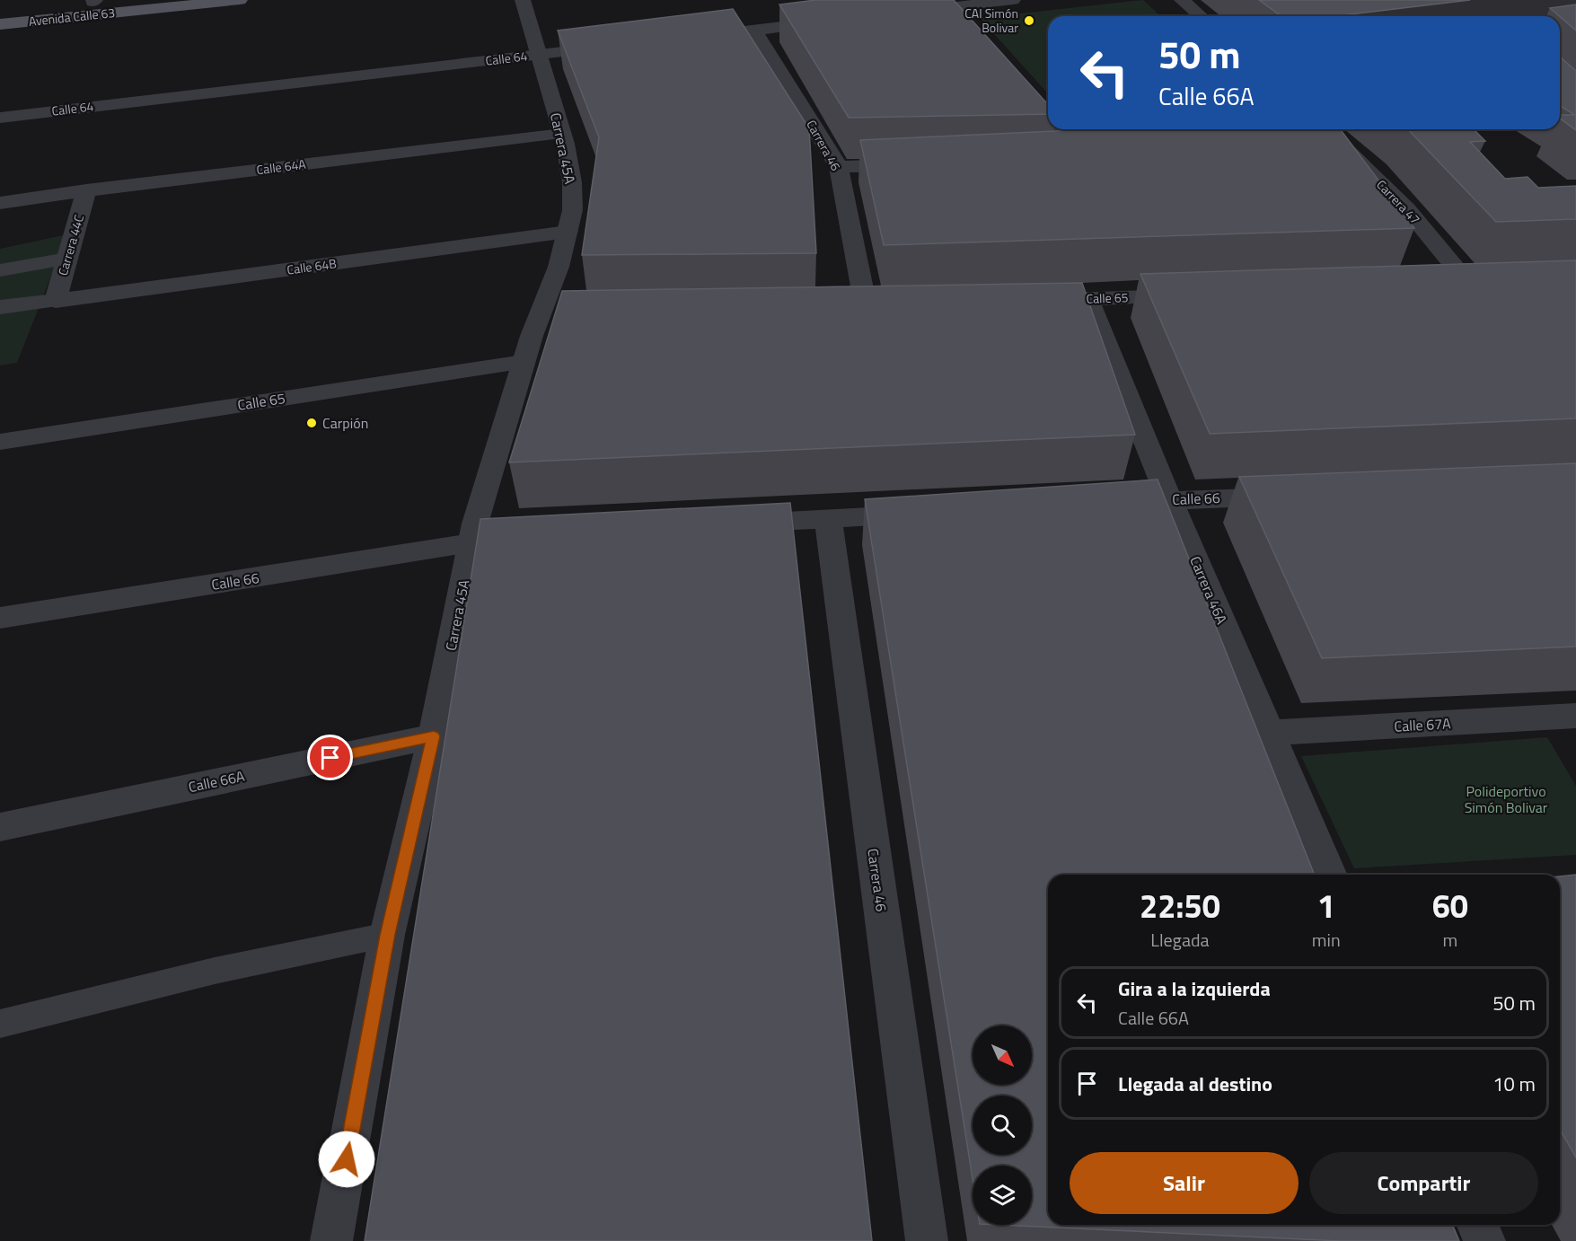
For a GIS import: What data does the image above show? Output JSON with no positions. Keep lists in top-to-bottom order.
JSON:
{
  "streets": {
    "main road": ["Avenida Calle 63"],
    "street": [
      "Calle 64",
      "Carrera 46",
      "Carrera 45A",
      "Calle 64A",
      "Carrera 47",
      "Carrera 44C",
      "Calle 64B",
      "Calle 65",
      "Calle 66",
      "Carrera 46A",
      "Calle 67A",
      "Calle 66A"
    ]
  },
  "crossings": [
    ["Calle 64", "Carrera 45A"],
    ["Carrera 45A", "Calle 64A"],
    ["Carrera 45A", "Calle 64B"],
    ["Carrera 45A", "Calle 65"],
    ["Carrera 45A", "Calle 66"],
    ["Carrera 45A", "Calle 66A"],
    ["Calle 64A", "Carrera 44C"],
    ["Carrera 44C", "Calle 64B"],
    ["Calle 65", "Carrera 46A"],
    ["Calle 66", "Carrera 46A"],
    ["Carrera 46A", "Calle 67A"]
  ],
  "parks": ["Polideportivo Simón Bolivar"],
  "places": ["CAI Simón Bolivar", "Carpión"],
  "north": "bottom right",
  "page": {
    "turn": ["50 m", "Calle 66A"],
    "eta": [
      "22:50",
      "Llegada",
      "1",
      "min",
      "60",
      "m"
    ],
    "list": [
      {
        "name": "Gira a la izquierda",
        "note": "Calle 66A",
        "value": "50 m"
      },
      {
        "name": "Llegada al destino",
        "value": "10 m"
      }
    ],
    "buttons": ["Salir", "Compartir"]
  }
}
